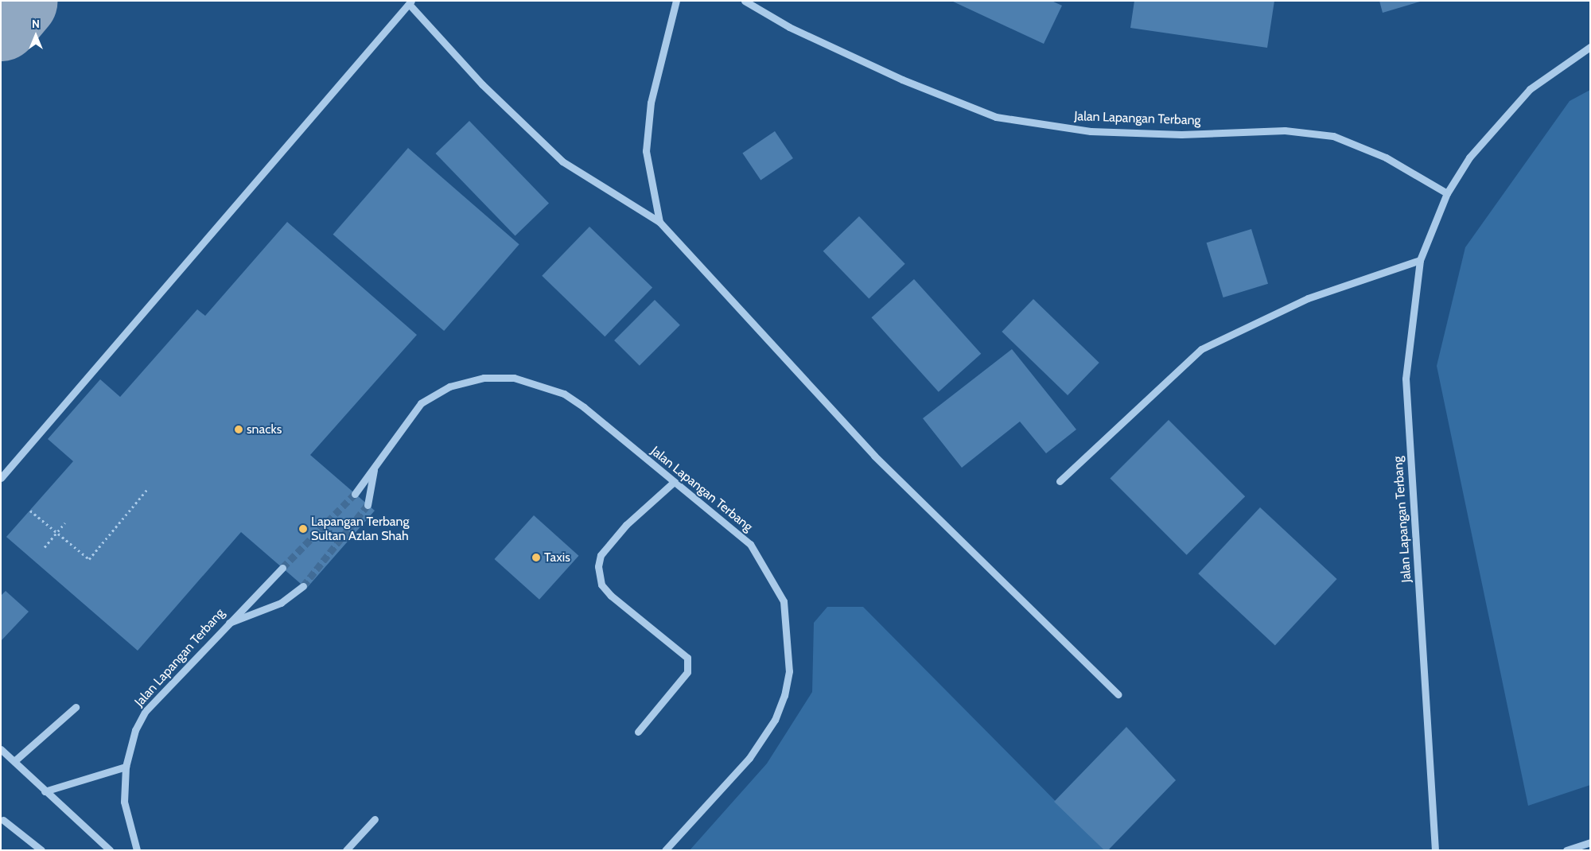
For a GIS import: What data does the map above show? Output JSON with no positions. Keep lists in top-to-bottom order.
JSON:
{
  "streets": {
    "street": ["Jalan Lapangan Terbang"]
  },
  "places": ["snacks", "Lapangan Terbang Sultan Azlan Shah", "Taxis"],
  "north": "top"
}
